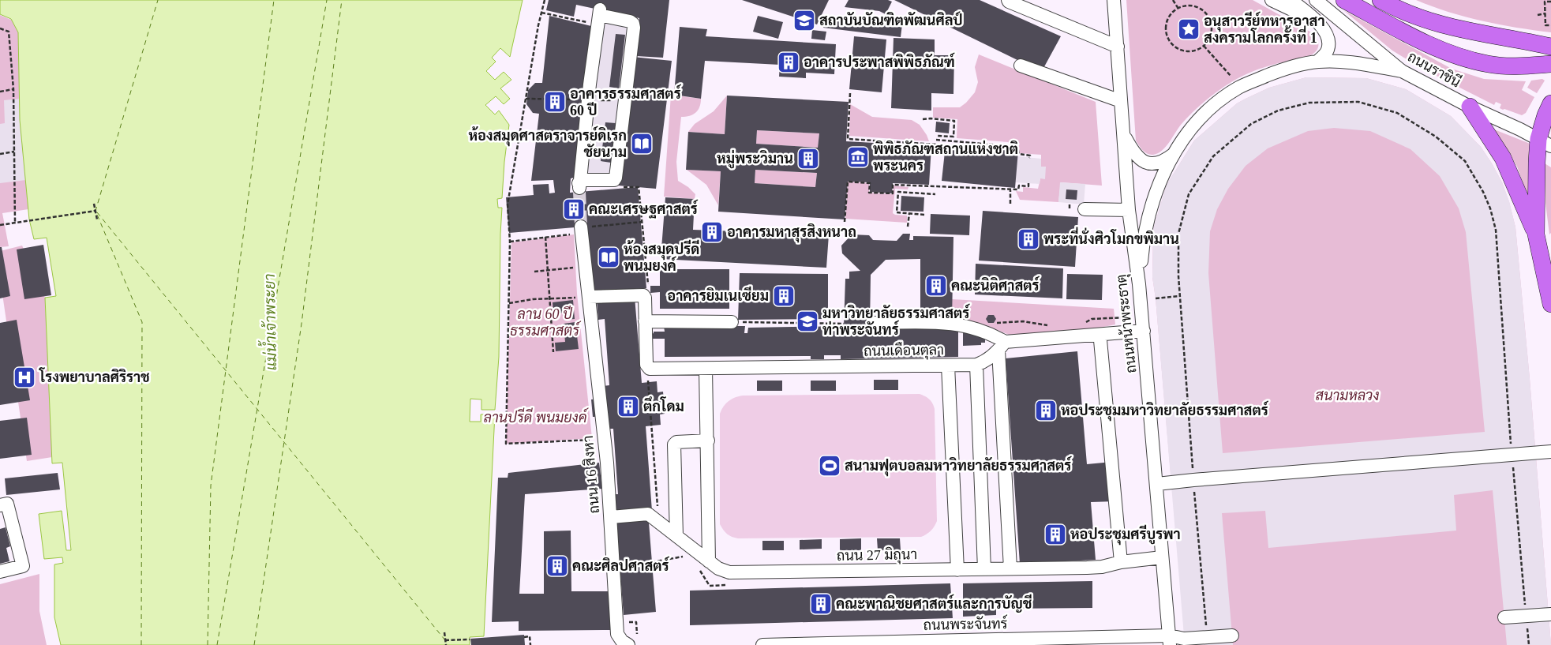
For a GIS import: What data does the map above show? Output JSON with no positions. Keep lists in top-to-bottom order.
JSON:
{
  "streets": {
    "street": [
      "ถนนราชินี",
      "ถนนหน้าพระธาตุ",
      "ถนนเดือนตุลา",
      "ถนน 16 สิงหา",
      "ถนน 27 มิถุนา",
      "ถนนพระจันทร์"
    ]
  },
  "crossings": [
    ["ถนนหน้าพระธาตุ", "ถนน 27 มิถุนา"],
    ["ถนนหน้าพระธาตุ", "ถนนพระจันทร์"],
    ["ถนน 16 สิงหา", "ถนน 27 มิถุนา"]
  ],
  "water": ["แม่น้ำเจ้าพระยา"],
  "parks": ["ลาน 60 ปี ธรรมศาสตร์", "สนามหลวง", "ลานปรีดี พนมยงค์"],
  "places": {
    "school or university": ["สถาบันบัณฑิตพัฒนศิลป์", "มหาวิทยาลัยธรรมศาสตร์ ท่าพระจันทร์"],
    "place": ["อนุสาวรีย์ทหารอาสา สงครามโลกครั้งที่ 1"],
    "building": [
      "อาคารประพาสพิพิธภัณฑ์",
      "อาคารธรรมศาสตร์ 60 ปี",
      "หมู่พระวิมาน",
      "คณะเศรษฐศาสตร์",
      "อาคารมหาสุรสิงหนาถ",
      "พระที่นั่งศิวโมกขพิมาน",
      "คณะนิติศาสตร์",
      "อาคารยิมเนเซียม",
      "ตึกโดม",
      "หอประชุมมหาวิทยาลัยธรรมศาสตร์",
      "หอประชุมศรีบูรพา",
      "คณะศิลปศาสตร์",
      "คณะพาณิชยศาสตร์และการบัญชี"
    ],
    "library": ["ห้องสมุดศาสตราจารย์ดิเรก ชัยนาม", "ห้องสมุดปรีดี พนมยงค์"],
    "museum": ["พิพิธภัณฑสถานแห่งชาติ พระนคร"],
    "hospital": ["โรงพยาบาลศิริราช"],
    "sports": ["สนามฟุตบอลมหาวิทยาลัยธรรมศาสตร์"]
  }
}
